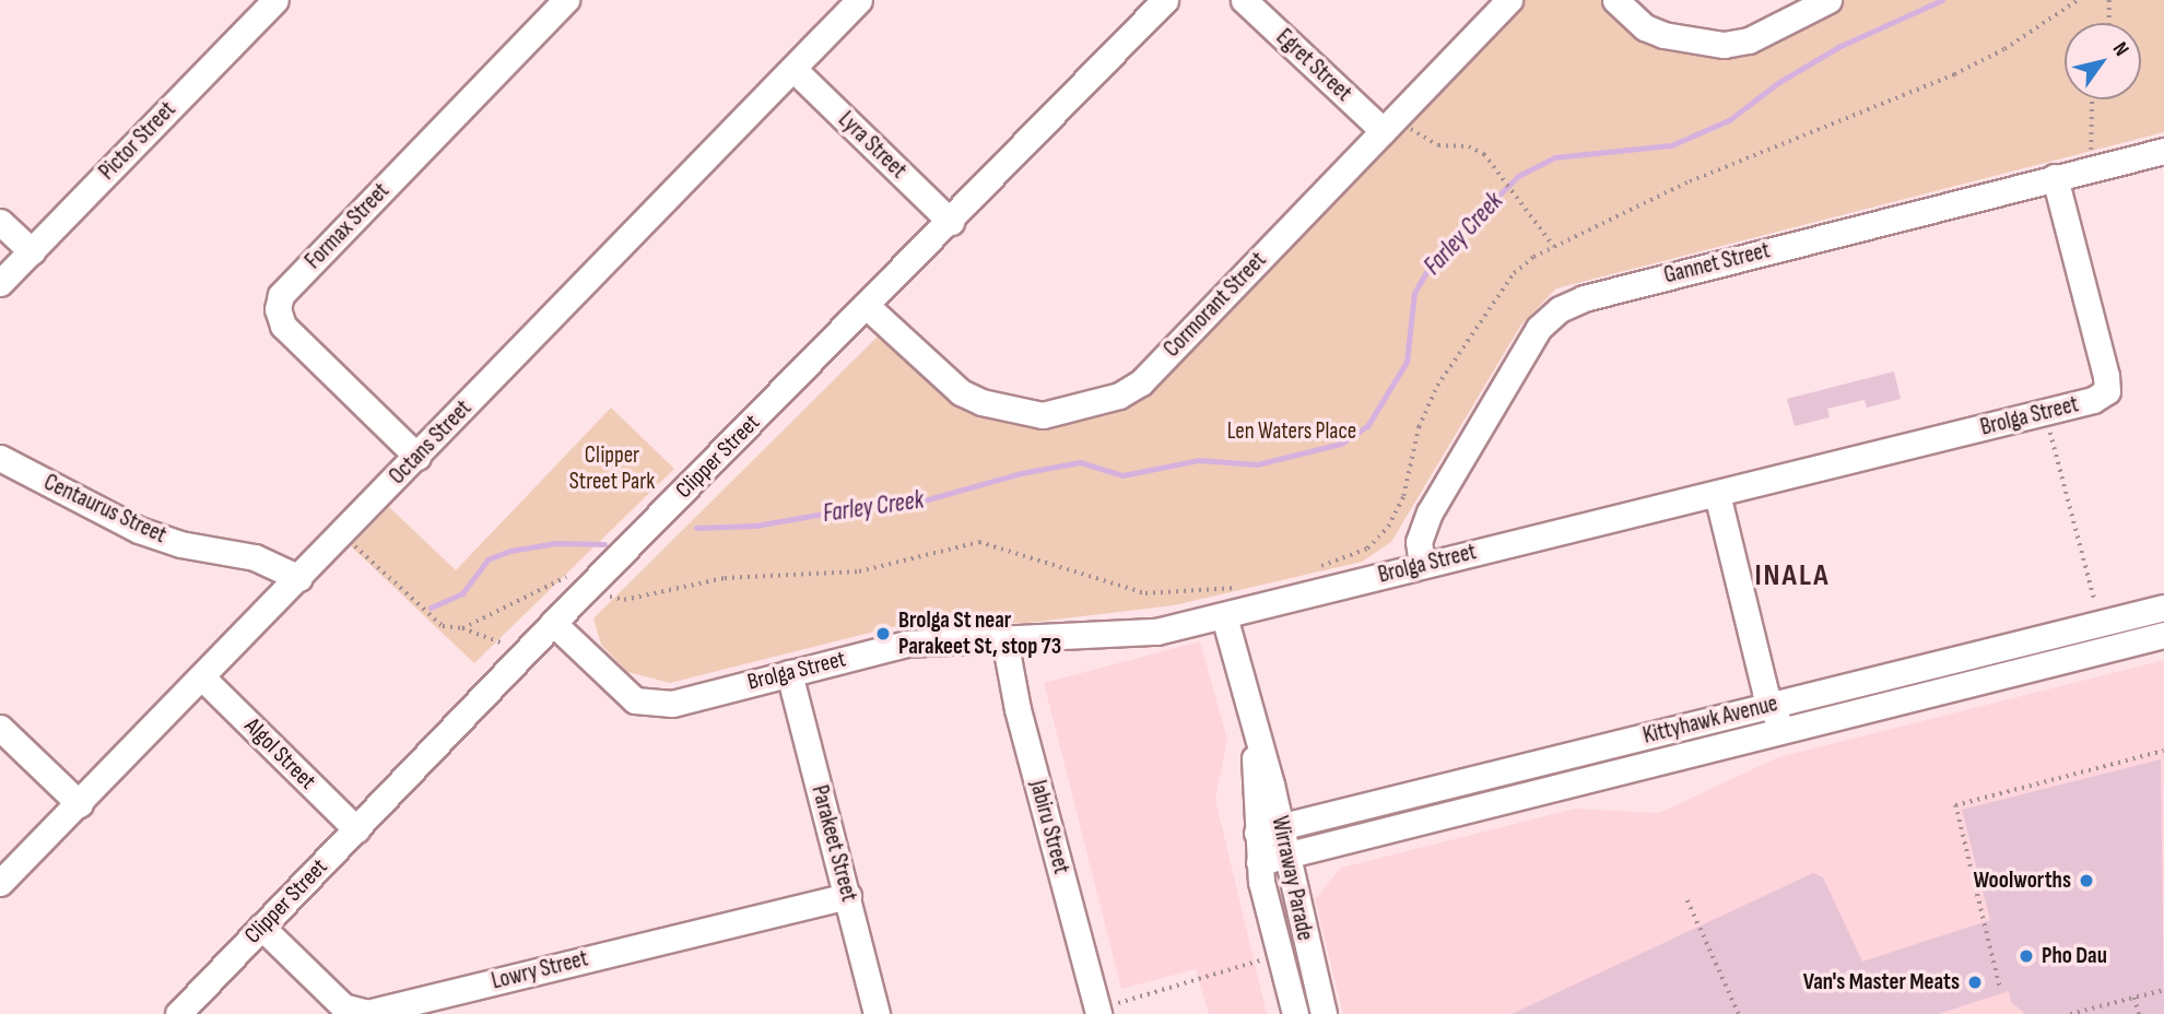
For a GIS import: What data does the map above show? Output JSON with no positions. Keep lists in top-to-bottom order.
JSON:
{
  "streets": {
    "street": [
      "Egret Street",
      "Pictor Street",
      "Lyra Street",
      "Formax Street",
      "Gannet Street",
      "Cormorant Street",
      "Brolga Street",
      "Octans Street",
      "Clipper Street",
      "Centaurus Street",
      "Kittyhawk Avenue",
      "Algol Street",
      "Jabiru Street",
      "Parakeet Street",
      "Wirraway Parade",
      "Lowry Street"
    ]
  },
  "crossings": [
    ["Egret Street", "Cormorant Street"],
    ["Lyra Street", "Octans Street"],
    ["Lyra Street", "Clipper Street"],
    ["Formax Street", "Octans Street"],
    ["Gannet Street", "Brolga Street"],
    ["Cormorant Street", "Clipper Street"],
    ["Brolga Street", "Clipper Street"],
    ["Brolga Street", "Jabiru Street"],
    ["Brolga Street", "Parakeet Street"],
    ["Brolga Street", "Wirraway Parade"],
    ["Octans Street", "Centaurus Street"],
    ["Octans Street", "Algol Street"],
    ["Clipper Street", "Algol Street"],
    ["Clipper Street", "Lowry Street"],
    ["Kittyhawk Avenue", "Wirraway Parade"],
    ["Parakeet Street", "Lowry Street"]
  ],
  "districts": ["INALA"],
  "water": ["Farley Creek"],
  "parks": ["Len Waters Place", "Clipper Street Park"],
  "places": [
    "Brolga St near Parakeet St, stop 73",
    "Woolworths",
    "Pho Dau",
    "Van's Master Meats"
  ],
  "north": "top right"
}
